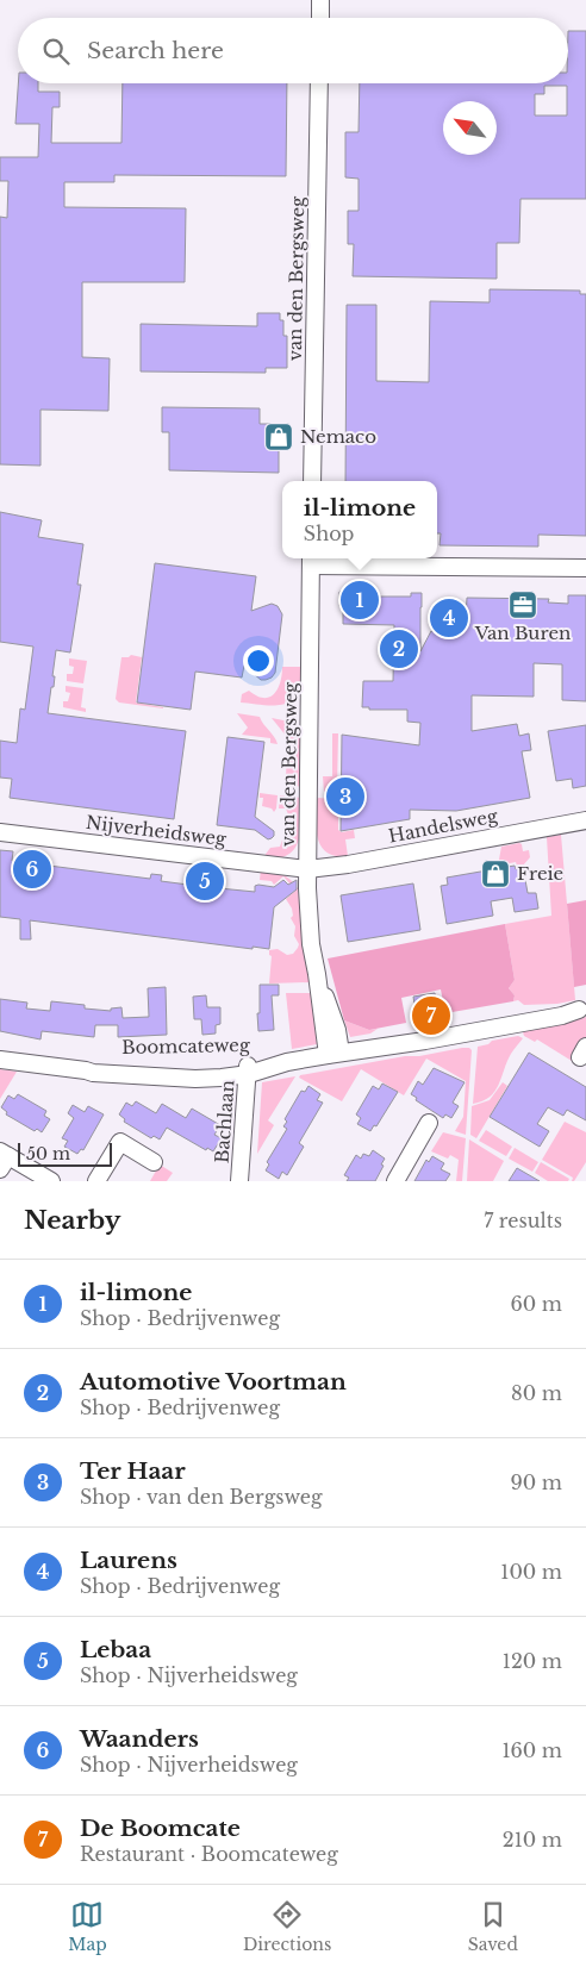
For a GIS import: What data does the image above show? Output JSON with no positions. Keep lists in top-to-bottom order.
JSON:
{
  "streets": {
    "street": [
      "van den Bergsweg",
      "Handelsweg",
      "Nijverheidsweg",
      "Boomcateweg",
      "Bachlaan"
    ]
  },
  "crossings": [
    ["van den Bergsweg", "Handelsweg"],
    ["van den Bergsweg", "Nijverheidsweg"],
    ["van den Bergsweg", "Boomcateweg"],
    ["Handelsweg", "Nijverheidsweg"],
    ["Boomcateweg", "Bachlaan"]
  ],
  "places": {
    "shop": ["Nemaco", "Freie"],
    "office": ["Van Buren"]
  },
  "scale_bar": "50 m",
  "north": "top left",
  "page": {
    "search": "Search here",
    "popup": ["il-limone", "Shop"],
    "pins": [
      "1",
      "4",
      "2",
      "3",
      "6",
      "5",
      "7"
    ],
    "scale": "50 m",
    "heading": ["Nearby", "7 results"],
    "list": [
      {
        "mark": "1",
        "name": "il-limone",
        "note": "Shop · Bedrijvenweg",
        "value": "60 m"
      },
      {
        "mark": "2",
        "name": "Automotive Voortman",
        "note": "Shop · Bedrijvenweg",
        "value": "80 m"
      },
      {
        "mark": "3",
        "name": "Ter Haar",
        "note": "Shop · van den Bergsweg",
        "value": "90 m"
      },
      {
        "mark": "4",
        "name": "Laurens",
        "note": "Shop · Bedrijvenweg",
        "value": "100 m"
      },
      {
        "mark": "5",
        "name": "Lebaa",
        "note": "Shop · Nijverheidsweg",
        "value": "120 m"
      },
      {
        "mark": "6",
        "name": "Waanders",
        "note": "Shop · Nijverheidsweg",
        "value": "160 m"
      },
      {
        "mark": "7",
        "name": "De Boomcate",
        "note": "Restaurant · Boomcateweg",
        "value": "210 m"
      }
    ],
    "nav": ["Map", "Directions", "Saved"]
  }
}
